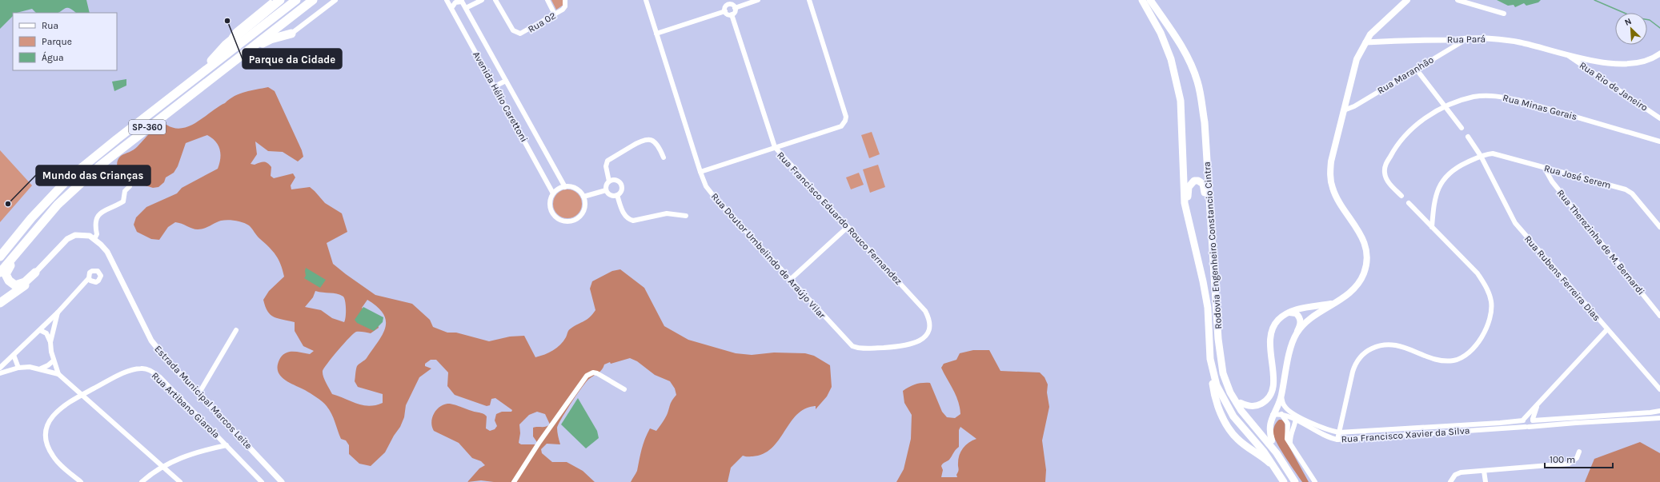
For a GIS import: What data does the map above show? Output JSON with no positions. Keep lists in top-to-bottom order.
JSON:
{
  "streets": {
    "highway": ["SP-360"],
    "main road": ["Rodovia Engenheiro Constancio Cintra"],
    "street": [
      "Rua 02",
      "Rua Pará",
      "Rua Maranhão",
      "Rua Rio de Janeiro",
      "Avenida Hélio Carettoni",
      "Rua Minas Gerais",
      "Rua José Serem",
      "Rua Francisco Eduardo Rouco Fernandez",
      "Rua Therezinha de M. Bernardi",
      "Rua Doutor Umbelindo de Araújo Vilar",
      "Rua Rubens Ferreira Dias",
      "Estrada Municipal Marcos Leite",
      "Rua Artibano Giarola",
      "Rua Francisco Xavier da Silva"
    ]
  },
  "crossings": [
    ["Rua Pará", "Rua Maranhão"],
    ["Rua Pará", "Rua Rio de Janeiro"],
    ["Rua José Serem", "Rua Therezinha de M. Bernardi"],
    ["Rua José Serem", "Rua Rubens Ferreira Dias"],
    ["Rua Francisco Eduardo Rouco Fernandez", "Rua Doutor Umbelindo de Araújo Vilar"]
  ],
  "places": ["Parque da Cidade", "Mundo das Crianças"],
  "legend": ["Rua", "Parque", "Água"],
  "scale_bar": "100 m",
  "north": "top left"
}
